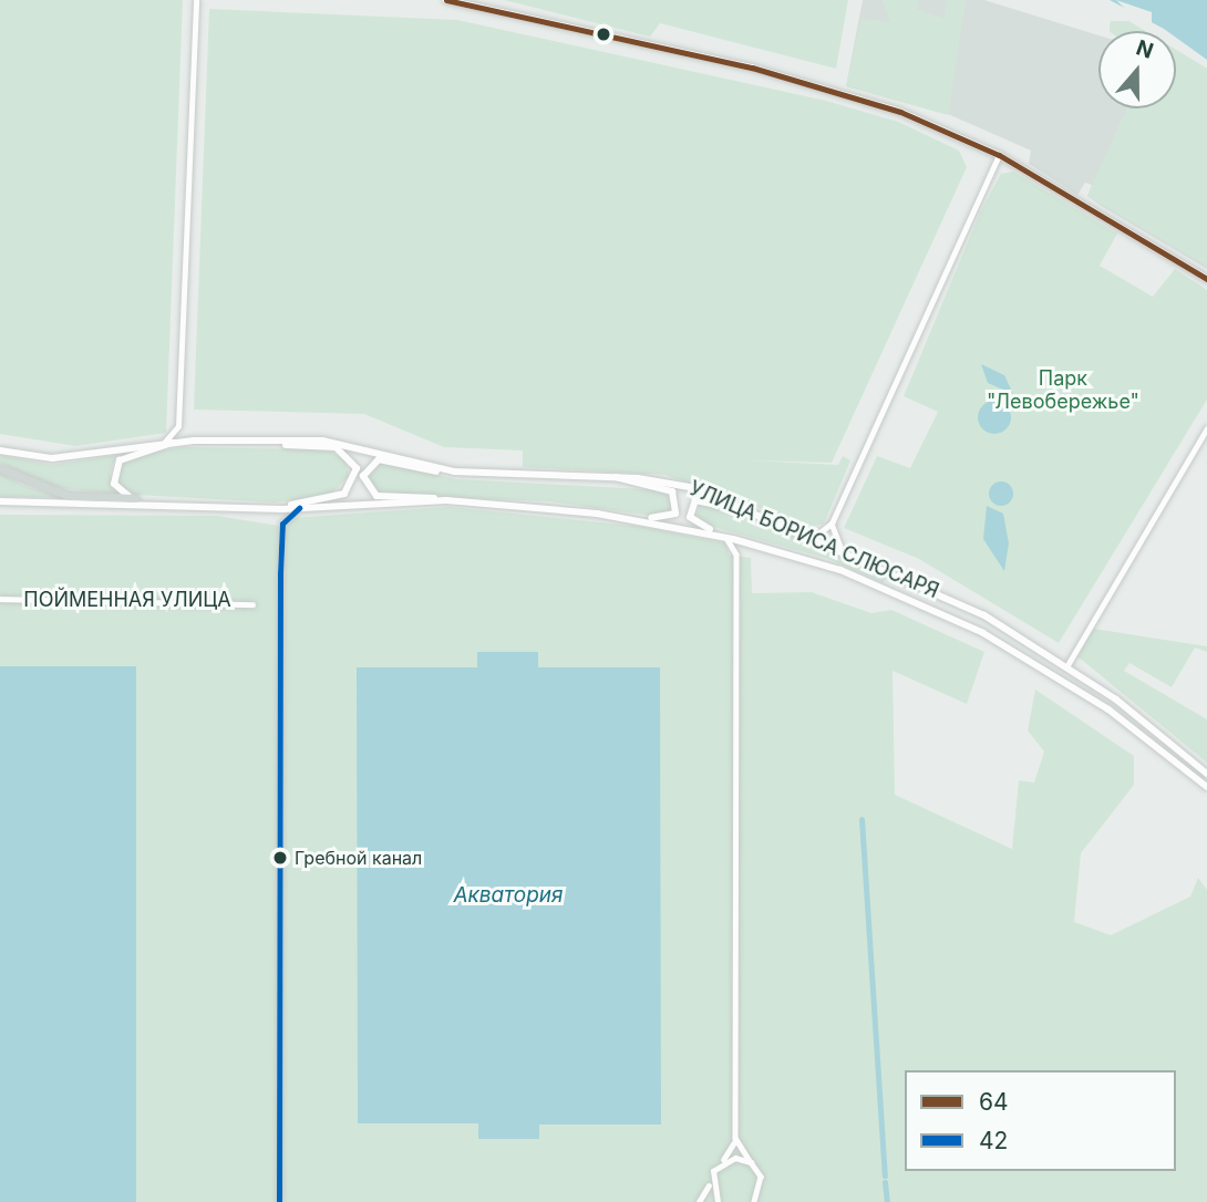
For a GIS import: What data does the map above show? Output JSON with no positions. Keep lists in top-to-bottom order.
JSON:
{
  "streets": {
    "main road": ["УЛИЦА БОРИСА СЛЮСАРЯ"],
    "street": ["ПОЙМЕННАЯ УЛИЦА"]
  },
  "water": ["Акватория"],
  "parks": ["Парк \"Левобережье\""],
  "places": ["Гребной канал"],
  "lines": ["transit line 64", "transit line 42"],
  "legend": ["64", "42"],
  "north": "top"
}
